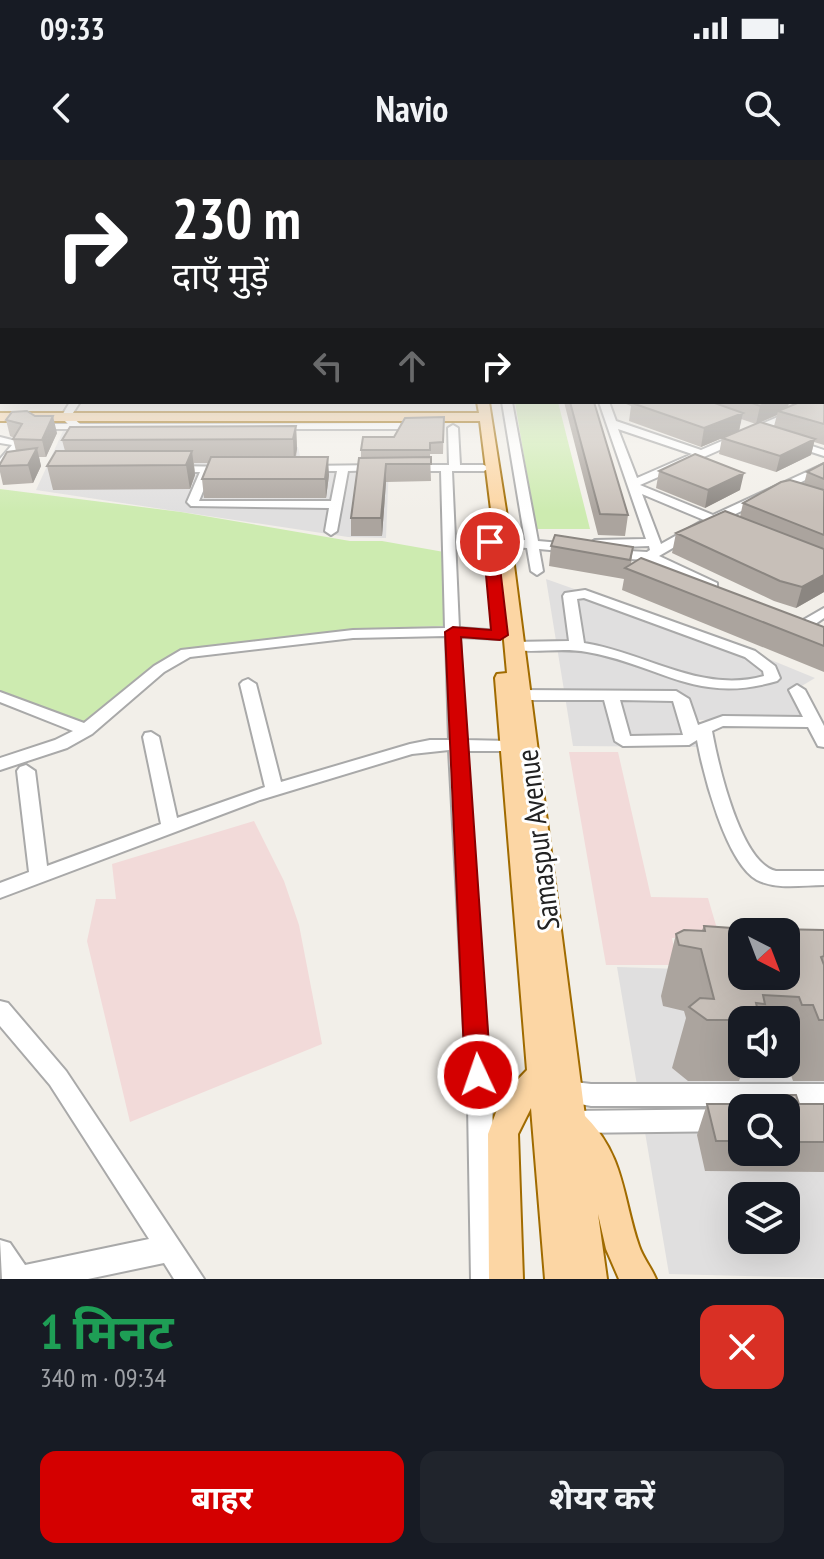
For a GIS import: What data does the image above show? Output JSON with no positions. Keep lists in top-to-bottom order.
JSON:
{
  "streets": {
    "main road": ["Samaspur Avenue"]
  },
  "north": "bottom right",
  "page": {
    "status": "09:33",
    "header": "Navio",
    "turn": ["230 m", "दाएँ मुड़ें"],
    "heading": ["1 मिनट", "340 m · 09:34"],
    "buttons": ["बाहर", "शेयर करें"]
  }
}
